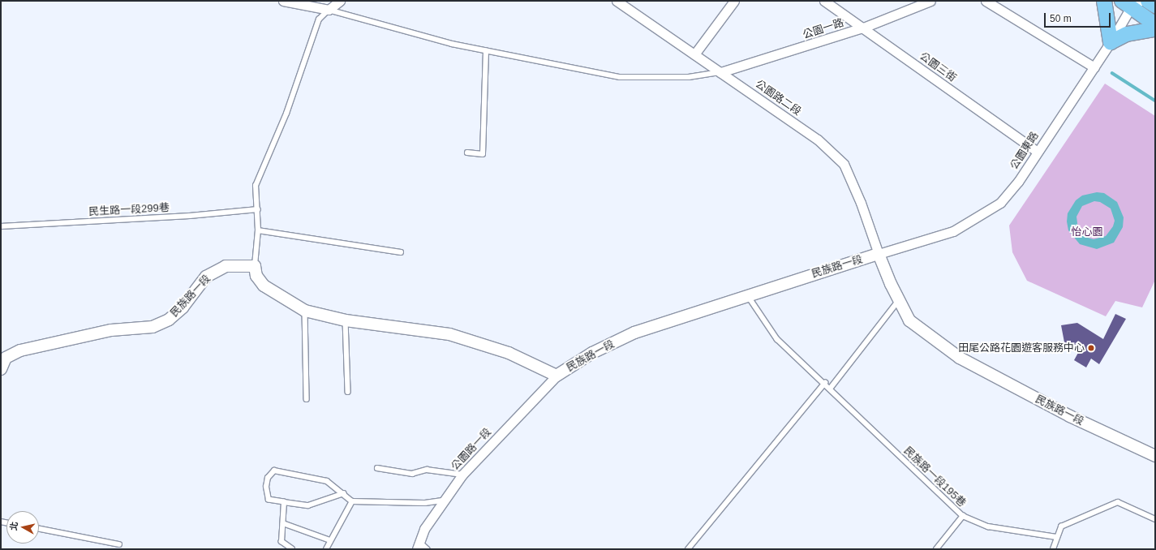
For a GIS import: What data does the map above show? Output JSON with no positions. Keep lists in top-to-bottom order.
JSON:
{
  "streets": {
    "street": [
      "公園一路",
      "公園三街",
      "公園路二段",
      "公園東路",
      "民族路一段",
      "公園路一段"
    ],
    "lane": ["民生路一段299巷", "民族路一段195巷"]
  },
  "crossings": [
    ["公園一路", "公園三街"],
    ["公園一路", "公園路二段"],
    ["公園三街", "公園東路"],
    ["公園路二段", "公園東路"],
    ["公園路二段", "民族路一段"],
    ["公園東路", "民族路一段"],
    ["民族路一段", "公園路一段"],
    ["民族路一段", "民族路一段195巷"]
  ],
  "parks": ["怡心園"],
  "places": ["田尾公路花園遊客服務中心"],
  "scale_bar": "50 m",
  "north": "left"
}
